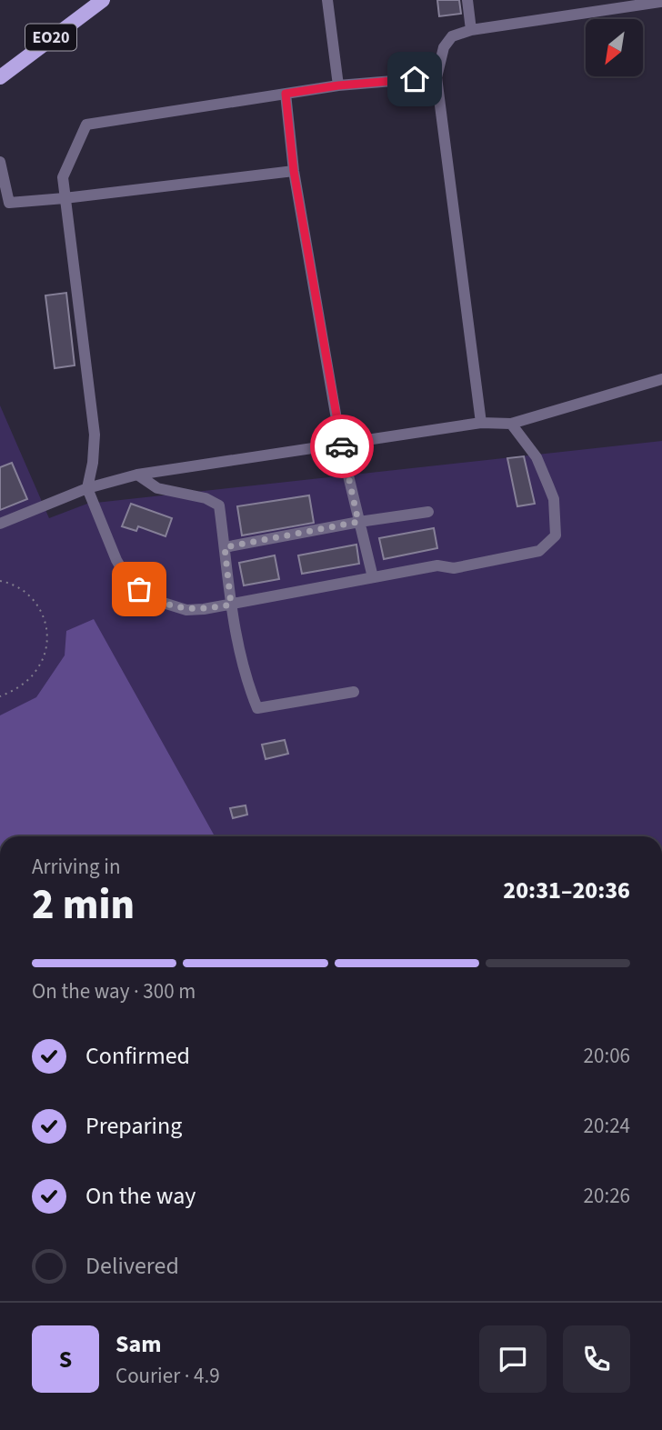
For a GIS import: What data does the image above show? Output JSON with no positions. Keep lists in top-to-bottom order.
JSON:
{
  "streets": {
    "main road": ["ΕΟ20"]
  },
  "north": "bottom left",
  "page": {
    "heading": ["2 min", "Arriving in", "20:31–20:36"],
    "panel": ["Sam", "Courier · 4.9"],
    "bar": "On the way · 300 m",
    "list": [
      ["Confirmed", "20:06"],
      ["Preparing", "20:24"],
      ["On the way", "20:26"],
      "Delivered"
    ],
    "round": "S"
  }
}
